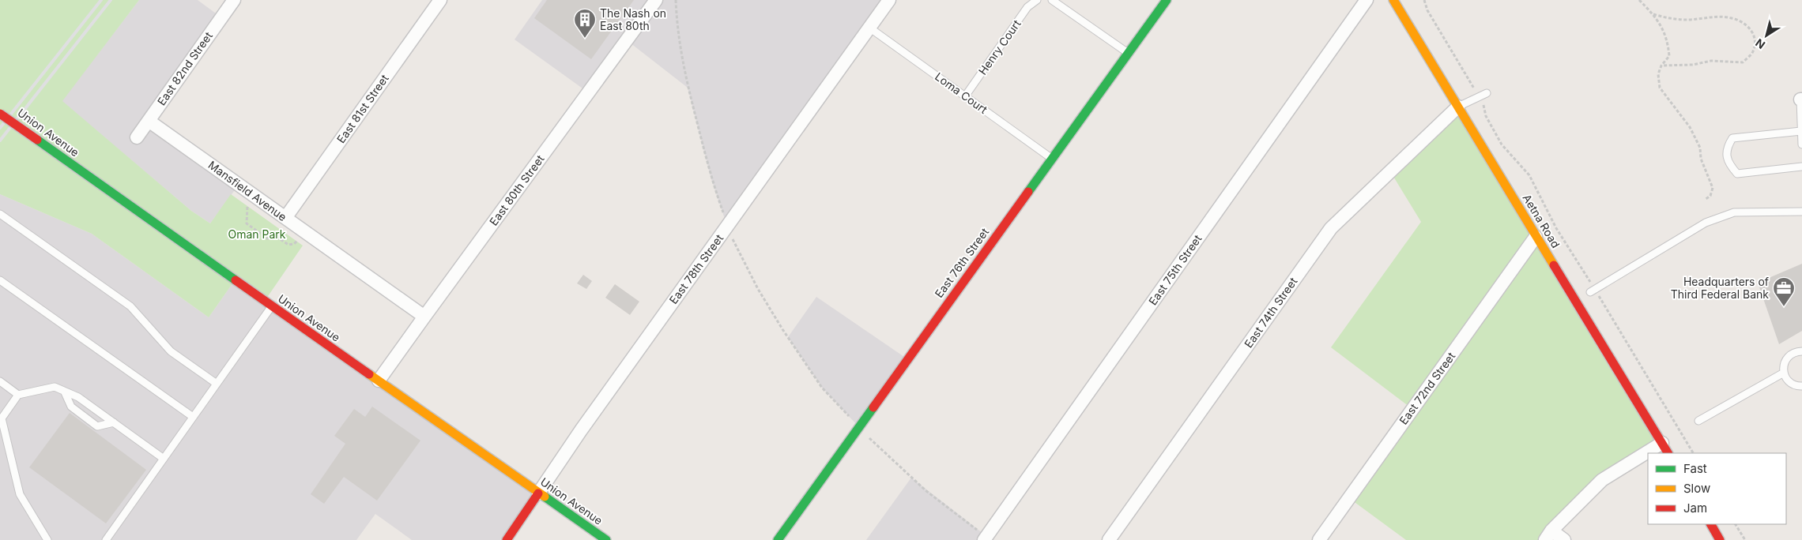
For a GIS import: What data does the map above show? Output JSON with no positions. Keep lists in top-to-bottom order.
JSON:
{
  "streets": {
    "street": [
      "East 82nd Street",
      "East 81st Street",
      "Union Avenue",
      "East 80th Street",
      "Mansfield Avenue",
      "Aetna Road",
      "East 76th Street",
      "East 78th Street",
      "East 75th Street",
      "East 74th Street",
      "East 72nd Street"
    ],
    "lane": ["Henry Court", "Loma Court"]
  },
  "crossings": [
    ["Henry Court", "Loma Court"],
    ["East 82nd Street", "Mansfield Avenue"],
    ["Loma Court", "East 76th Street"],
    ["Loma Court", "East 78th Street"],
    ["East 81st Street", "Mansfield Avenue"],
    ["Union Avenue", "East 80th Street"],
    ["Union Avenue", "East 78th Street"],
    ["East 80th Street", "Mansfield Avenue"],
    ["Aetna Road", "East 74th Street"],
    ["Aetna Road", "East 72nd Street"]
  ],
  "parks": ["Oman Park"],
  "places": {
    "building": ["The Nash on East 80th"],
    "office": ["Headquarters of Third Federal Bank"]
  },
  "legend": ["Fast", "Slow", "Jam"],
  "north": "bottom left"
}
